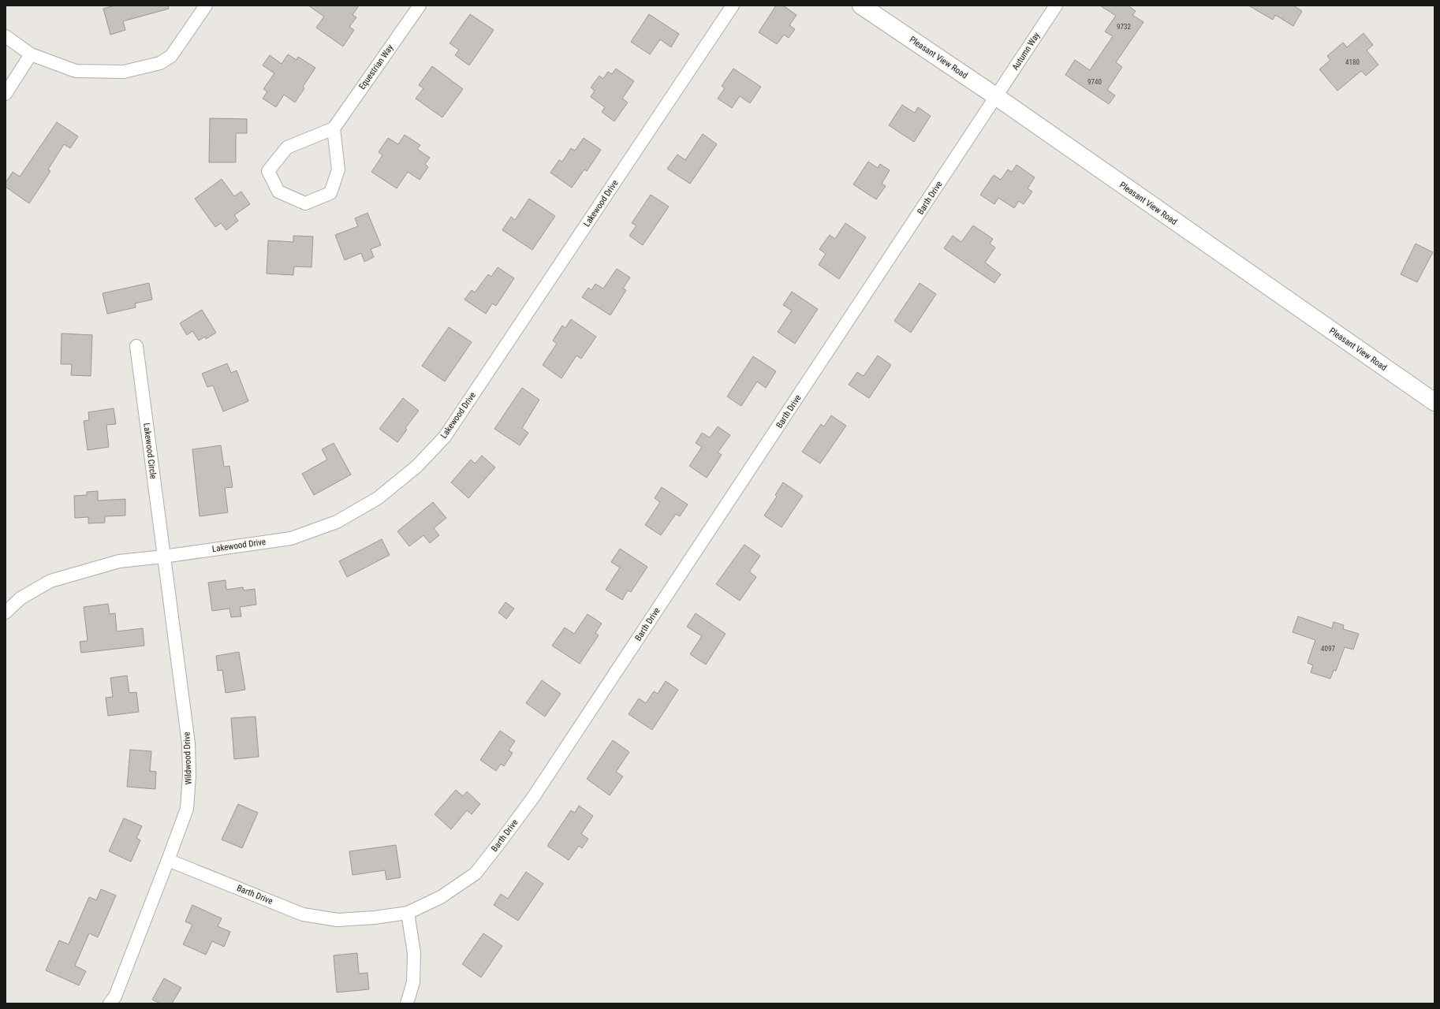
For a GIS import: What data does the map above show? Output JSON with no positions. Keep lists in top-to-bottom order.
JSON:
{
  "streets": {
    "main road": ["Pleasant View Road"],
    "street": [
      "Autumn Way",
      "Equestrian Way",
      "Barth Drive",
      "Lakewood Drive",
      "Lakewood Circle",
      "Wildwood Drive"
    ]
  },
  "crossings": [
    ["Autumn Way", "Pleasant View Road"],
    ["Autumn Way", "Barth Drive"],
    ["Pleasant View Road", "Barth Drive"],
    ["Barth Drive", "Wildwood Drive"],
    ["Lakewood Drive", "Lakewood Circle"],
    ["Lakewood Drive", "Wildwood Drive"],
    ["Lakewood Circle", "Wildwood Drive"]
  ],
  "house_numbers": [
    "9732",
    "4180",
    "9740",
    "4097"
  ]
}
